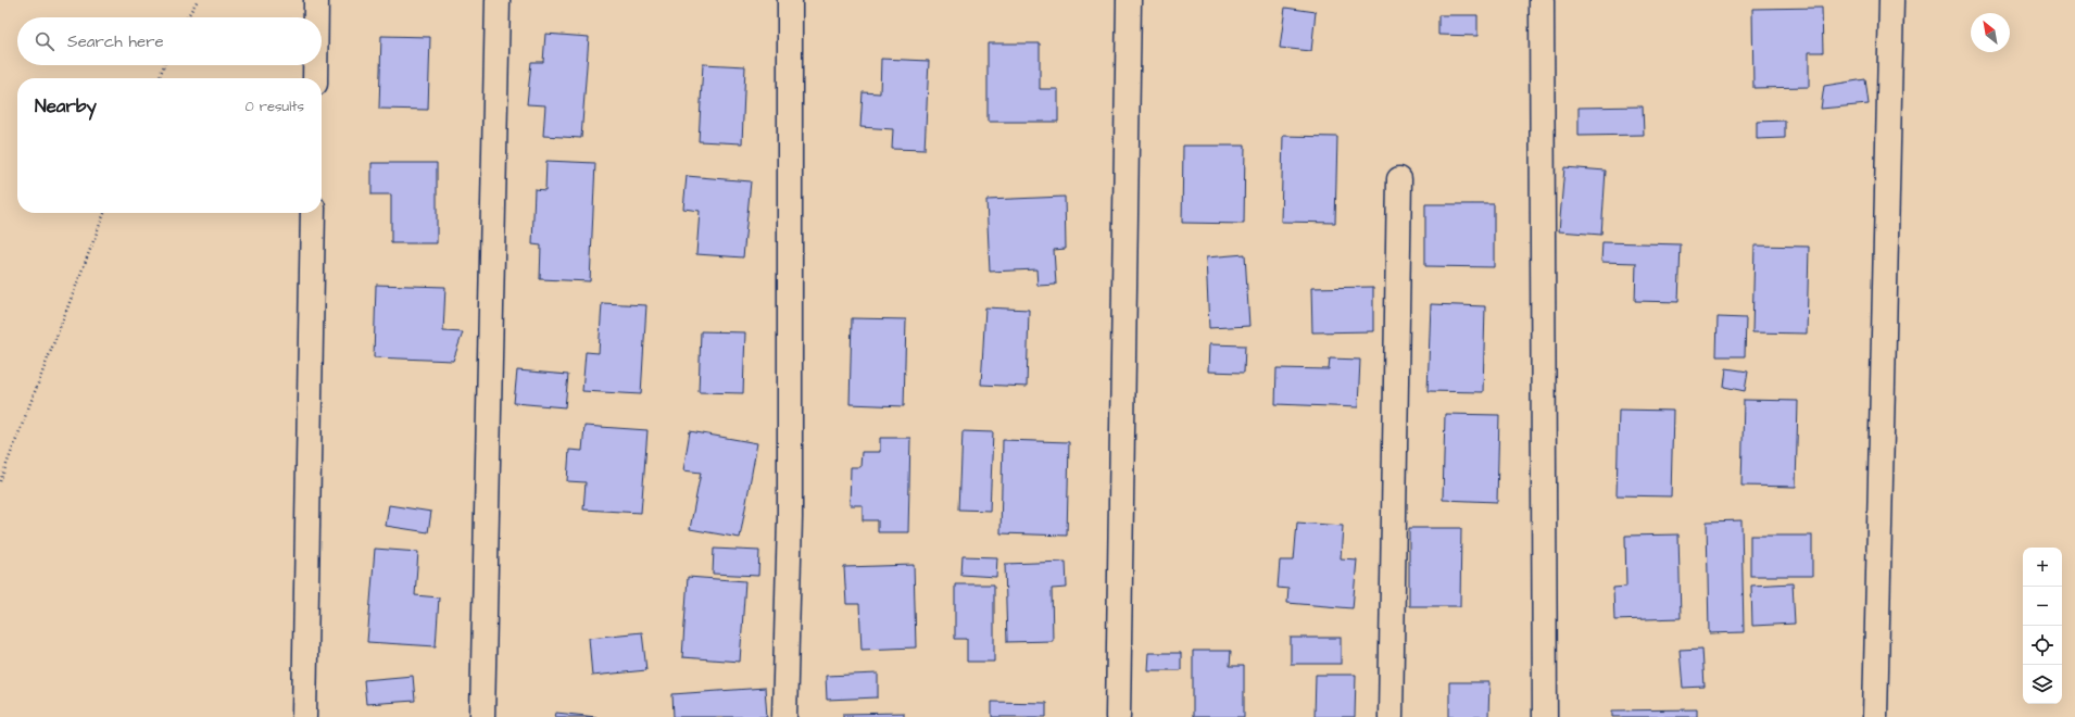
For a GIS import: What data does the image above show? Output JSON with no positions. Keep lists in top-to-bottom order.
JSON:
{
  "north": "top left",
  "page": {
    "search": "Search here",
    "heading": ["Nearby", "0 results"],
    "map_buttons": ["+", "−"]
  }
}
